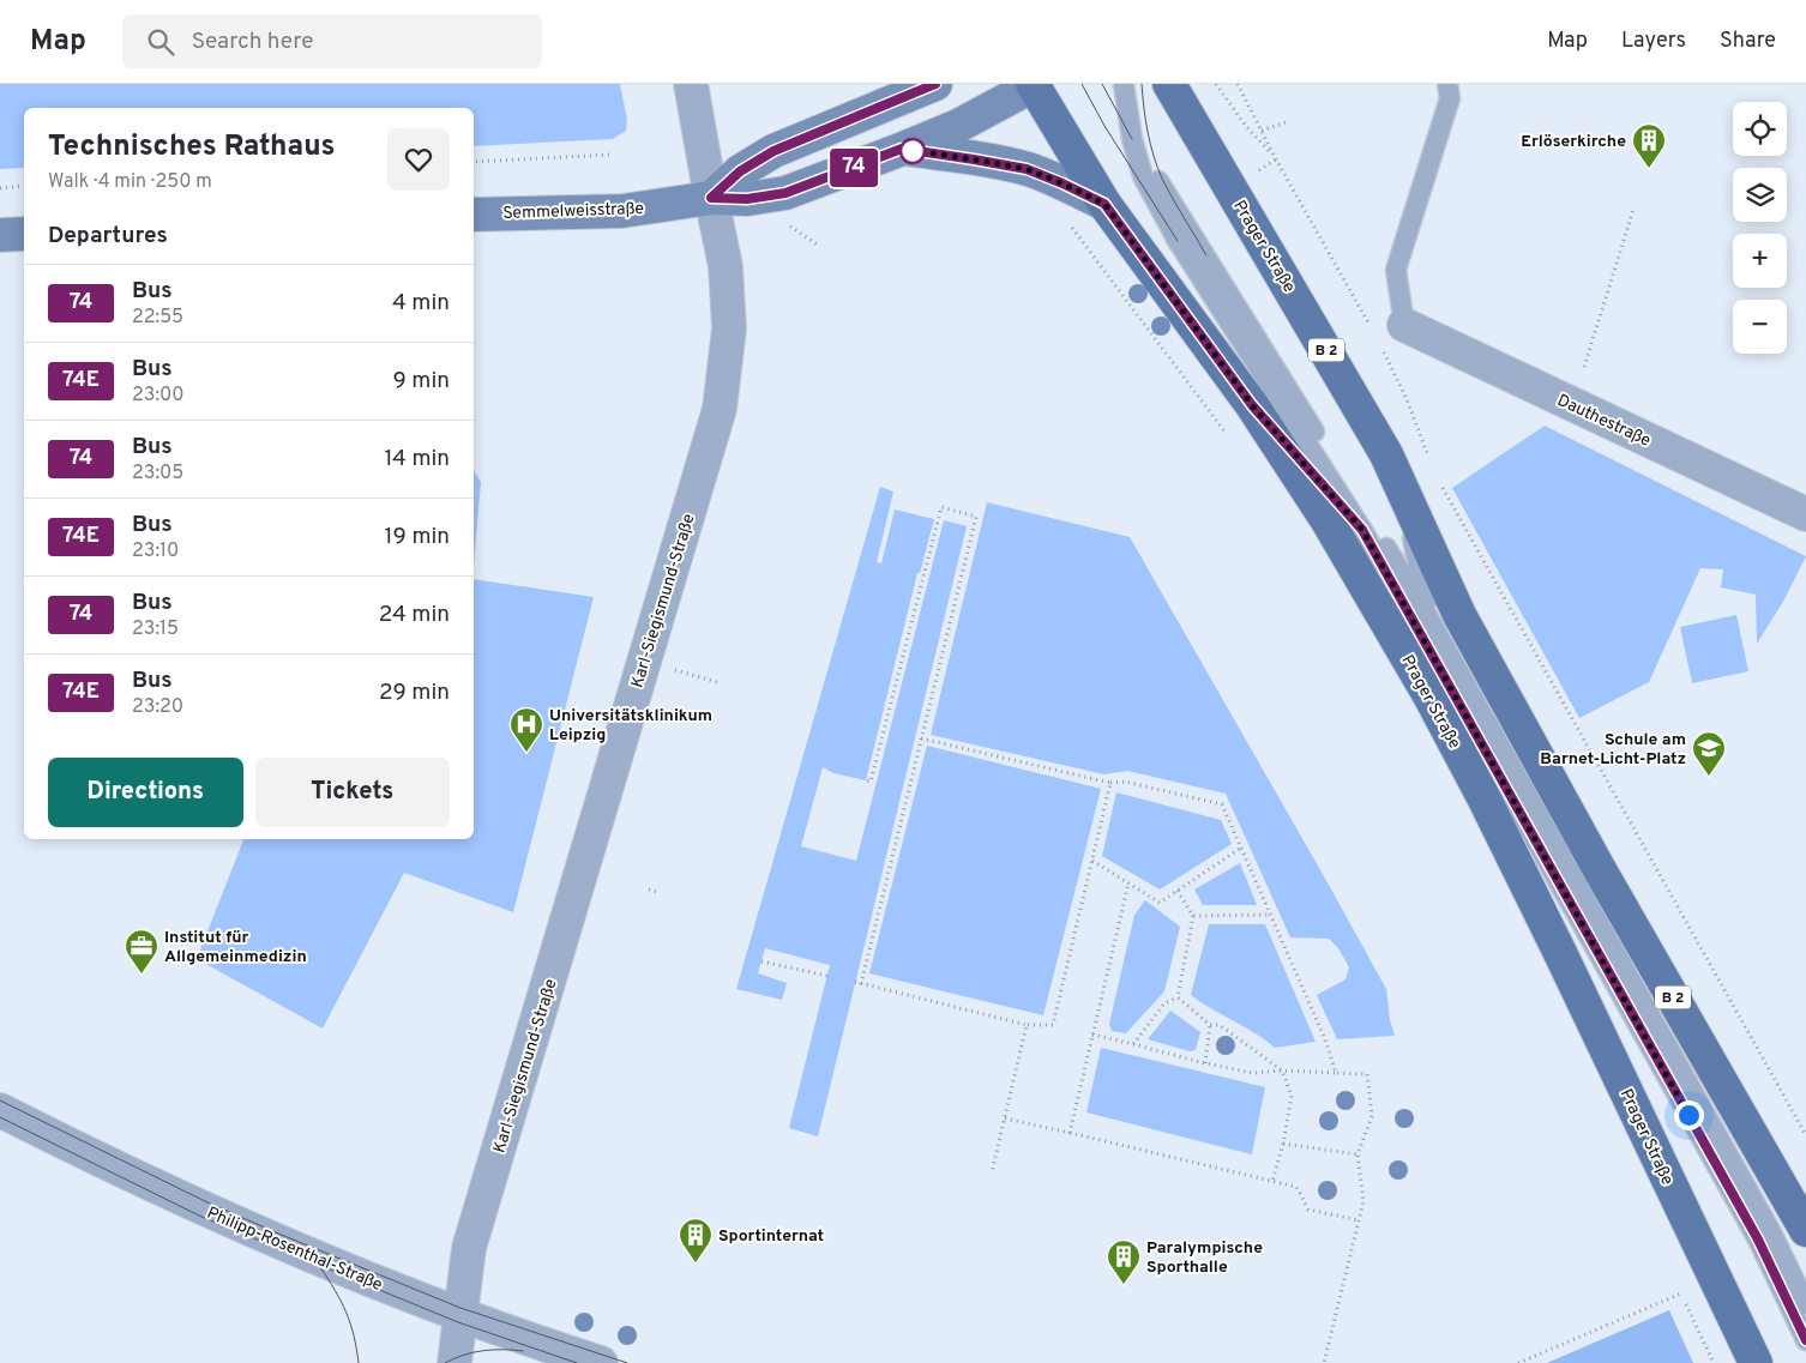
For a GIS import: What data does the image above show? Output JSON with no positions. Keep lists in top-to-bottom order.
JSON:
{
  "streets": {
    "main road": ["Semmelweisstraße", "Prager Straße", "B 2"],
    "street": ["Dauthestraße", "Karl-Siegismund-Straße", "Philipp-Rosenthal-Straße"]
  },
  "crossings": [
    ["Semmelweisstraße", "Prager Straße"],
    ["Semmelweisstraße", "Karl-Siegismund-Straße"],
    ["Karl-Siegismund-Straße", "Philipp-Rosenthal-Straße"]
  ],
  "places": {
    "building": ["Erlöserkirche", "Sportinternat", "Paralympische Sporthalle"],
    "hospital": ["Universitätsklinikum Leipzig"],
    "school or university": ["Schule am Barnet-Licht-Platz"],
    "office": ["Institut für Allgemeinmedizin"]
  },
  "lines": ["bus line 74"],
  "page": {
    "header": "Map",
    "search": "Search here",
    "nav": ["Map", "Layers", "Share"],
    "on_map": "74",
    "map_buttons": ["+", "−"],
    "heading": [
      ["Technisches Rathaus", "Walk · 4 min · 250 m"],
      "Departures"
    ],
    "list": [
      {
        "mark": "74",
        "name": "Bus",
        "note": "22:55",
        "value": "4 min"
      },
      {
        "mark": "74E",
        "name": "Bus",
        "note": "23:00",
        "value": "9 min"
      },
      {
        "mark": "74",
        "name": "Bus",
        "note": "23:05",
        "value": "14 min"
      },
      {
        "mark": "74E",
        "name": "Bus",
        "note": "23:10",
        "value": "19 min"
      },
      {
        "mark": "74",
        "name": "Bus",
        "note": "23:15",
        "value": "24 min"
      },
      {
        "mark": "74E",
        "name": "Bus",
        "note": "23:20",
        "value": "29 min"
      }
    ],
    "buttons": ["Directions", "Tickets"]
  }
}
